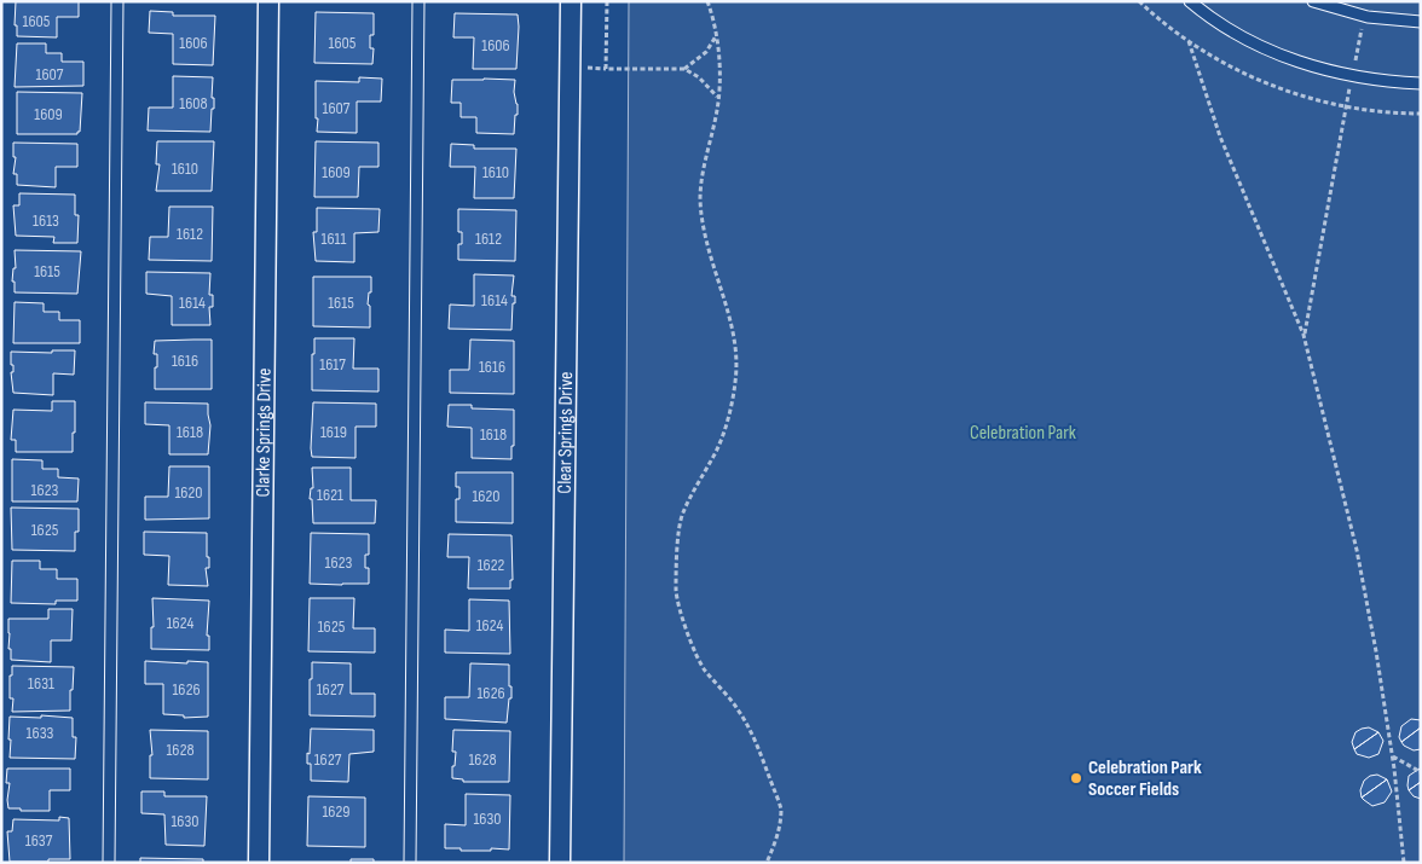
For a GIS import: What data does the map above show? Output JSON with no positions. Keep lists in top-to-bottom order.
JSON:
{
  "streets": {
    "street": ["Clarke Springs Drive", "Clear Springs Drive"]
  },
  "parks": ["Celebration Park"],
  "places": ["Celebration Park Soccer Fields"],
  "house_numbers": [
    "1605",
    "1606",
    "1605",
    "1606",
    "1607",
    "1608",
    "1607",
    "1609",
    "1610",
    "1609",
    "1610",
    "1613",
    "1612",
    "1611",
    "1612",
    "1615",
    "1614",
    "1614",
    "1615",
    "1616",
    "1617",
    "1616",
    "1618",
    "1619",
    "1618",
    "1623",
    "1620",
    "1621",
    "1620",
    "1625",
    "1623",
    "1622",
    "1624",
    "1624",
    "1625",
    "1631",
    "1626",
    "1627",
    "1626",
    "1633",
    "1628",
    "1627",
    "1628",
    "1629",
    "1630",
    "1630",
    "1637"
  ]
}
